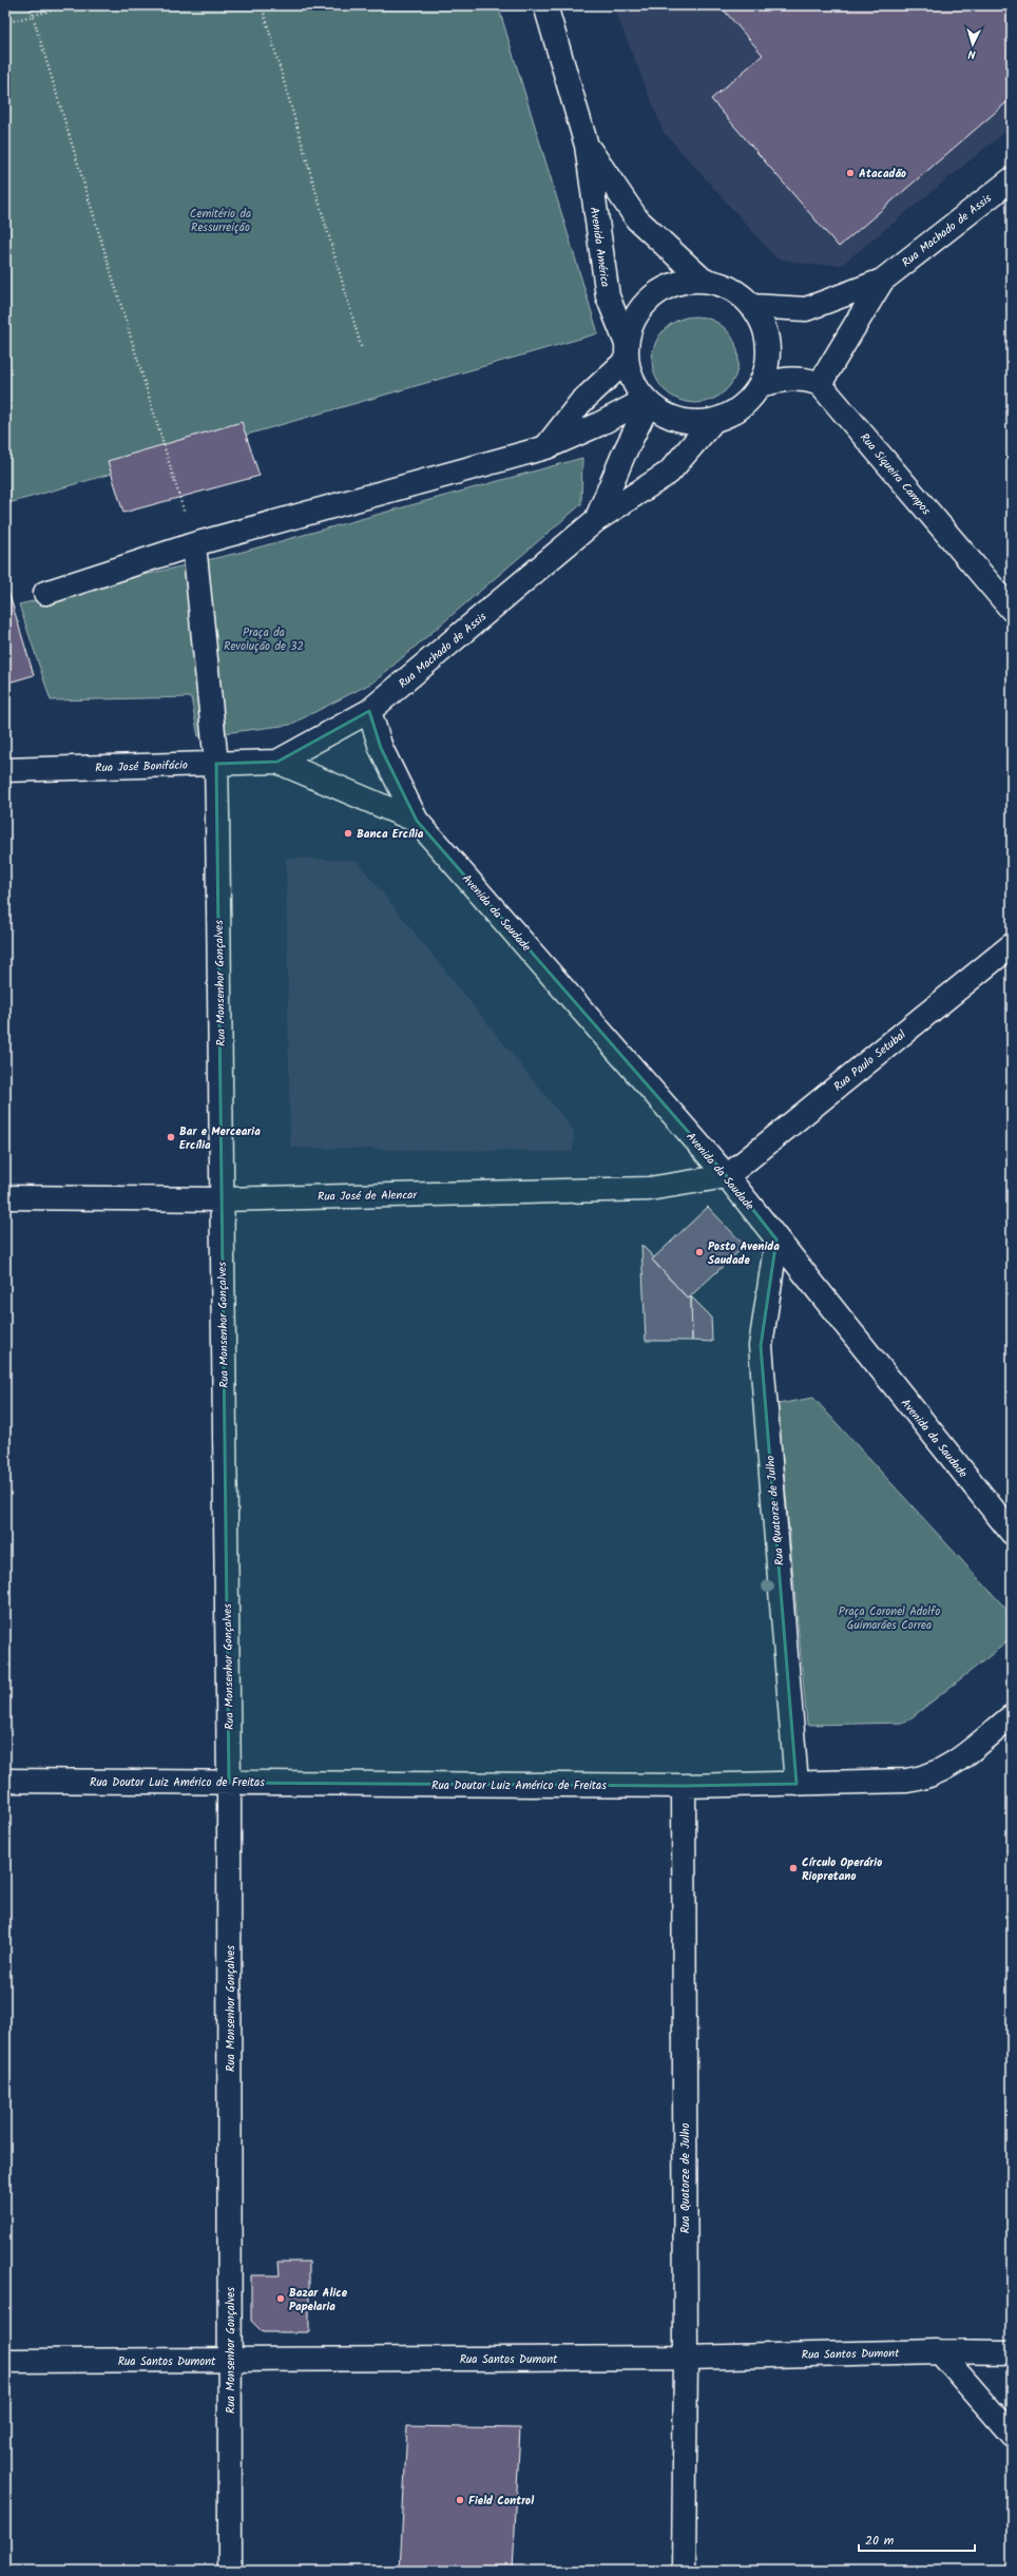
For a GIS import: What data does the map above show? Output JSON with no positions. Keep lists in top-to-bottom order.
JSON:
{
  "streets": {
    "street": [
      "Rua Machado de Assis",
      "Avenida América",
      "Rua Siqueira Campos",
      "Rua José Bonifácio",
      "Avenida da Saudade",
      "Rua Monsenhor Gonçalves",
      "Rua Paulo Setubal",
      "Rua José de Alencar",
      "Rua Quatorze de Julho",
      "Rua Doutor Luiz Américo de Freitas",
      "Rua Santos Dumont"
    ]
  },
  "crossings": [
    ["Rua Machado de Assis", "Avenida América"],
    ["Rua Machado de Assis", "Rua Siqueira Campos"],
    ["Rua Machado de Assis", "Rua José Bonifácio"],
    ["Rua Machado de Assis", "Avenida da Saudade"],
    ["Rua José Bonifácio", "Avenida da Saudade"],
    ["Rua José Bonifácio", "Rua Monsenhor Gonçalves"],
    ["Avenida da Saudade", "Rua Paulo Setubal"],
    ["Avenida da Saudade", "Rua José de Alencar"],
    ["Avenida da Saudade", "Rua Quatorze de Julho"],
    ["Rua Monsenhor Gonçalves", "Rua José de Alencar"],
    ["Rua Monsenhor Gonçalves", "Rua Doutor Luiz Américo de Freitas"],
    ["Rua Monsenhor Gonçalves", "Rua Santos Dumont"],
    ["Rua Paulo Setubal", "Rua José de Alencar"],
    ["Rua Quatorze de Julho", "Rua Doutor Luiz Américo de Freitas"],
    ["Rua Quatorze de Julho", "Rua Santos Dumont"]
  ],
  "parks": ["Cemitério da Ressurreição", "Praça da Revolução de 32", "Praça Coronel Adolfo Guimarães Correa"],
  "places": [
    "Atacadão",
    "Banca Ercília",
    "Bar e Mercearia Ercília",
    "Posto Avenida Saudade",
    "Círculo Operário Riopretano",
    "Bazar Alice Papelaria",
    "Field Control"
  ],
  "scale_bar": "20 m",
  "north": "bottom"
}
